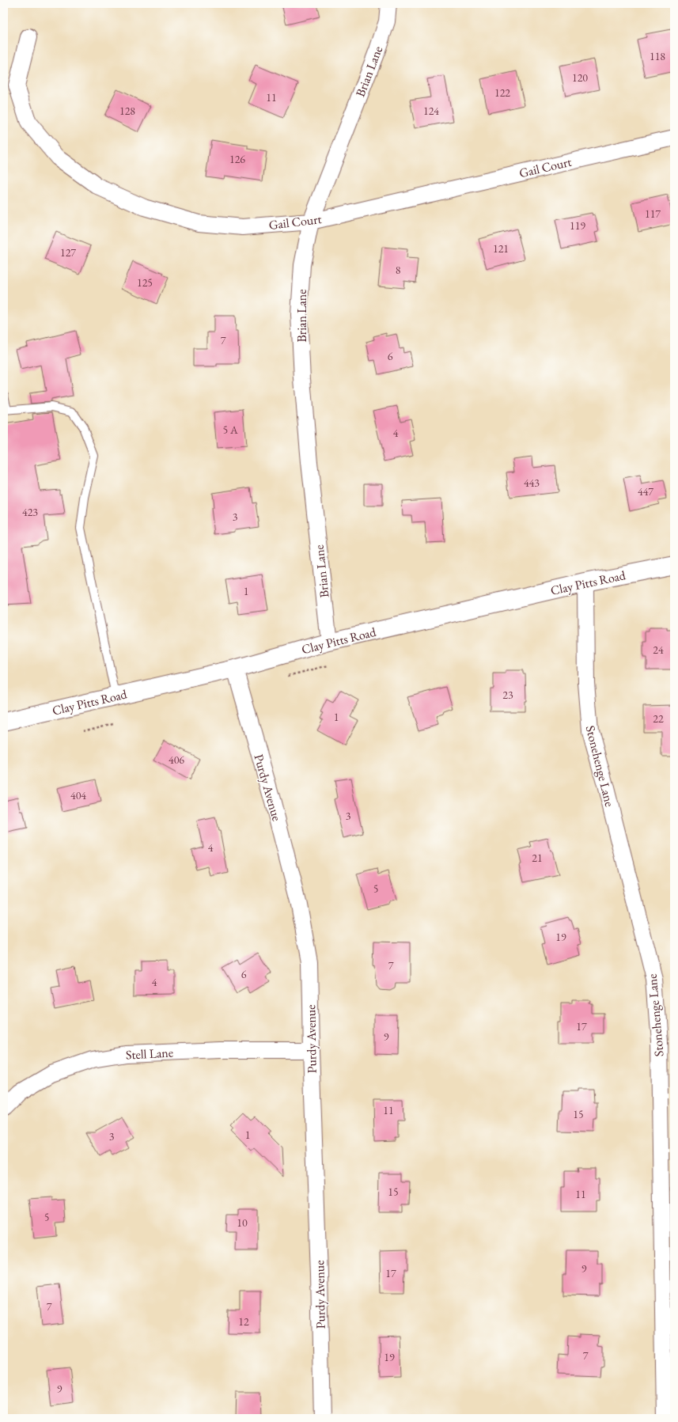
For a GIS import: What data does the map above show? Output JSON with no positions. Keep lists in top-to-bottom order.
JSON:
{
  "streets": {
    "street": [
      "Brian Lane",
      "Gail Court",
      "Clay Pitts Road",
      "Stonehenge Lane",
      "Purdy Avenue",
      "Stell Lane"
    ]
  },
  "crossings": [
    ["Brian Lane", "Gail Court"],
    ["Brian Lane", "Clay Pitts Road"],
    ["Clay Pitts Road", "Stonehenge Lane"],
    ["Clay Pitts Road", "Purdy Avenue"],
    ["Purdy Avenue", "Stell Lane"]
  ],
  "house_numbers": [
    "118",
    "120",
    "122",
    "11",
    "128",
    "124",
    "126",
    "117",
    "119",
    "121",
    "127",
    "8",
    "125",
    "7",
    "6",
    "5 A",
    "4",
    "443",
    "447",
    "423",
    "3",
    "1",
    "24",
    "23",
    "1",
    "22",
    "406",
    "404",
    "3",
    "4",
    "21",
    "5",
    "19",
    "7",
    "6",
    "4",
    "17",
    "9",
    "11",
    "15",
    "1",
    "3",
    "15",
    "11",
    "5",
    "10",
    "9",
    "17",
    "7",
    "12",
    "7",
    "19",
    "9"
  ]
}
